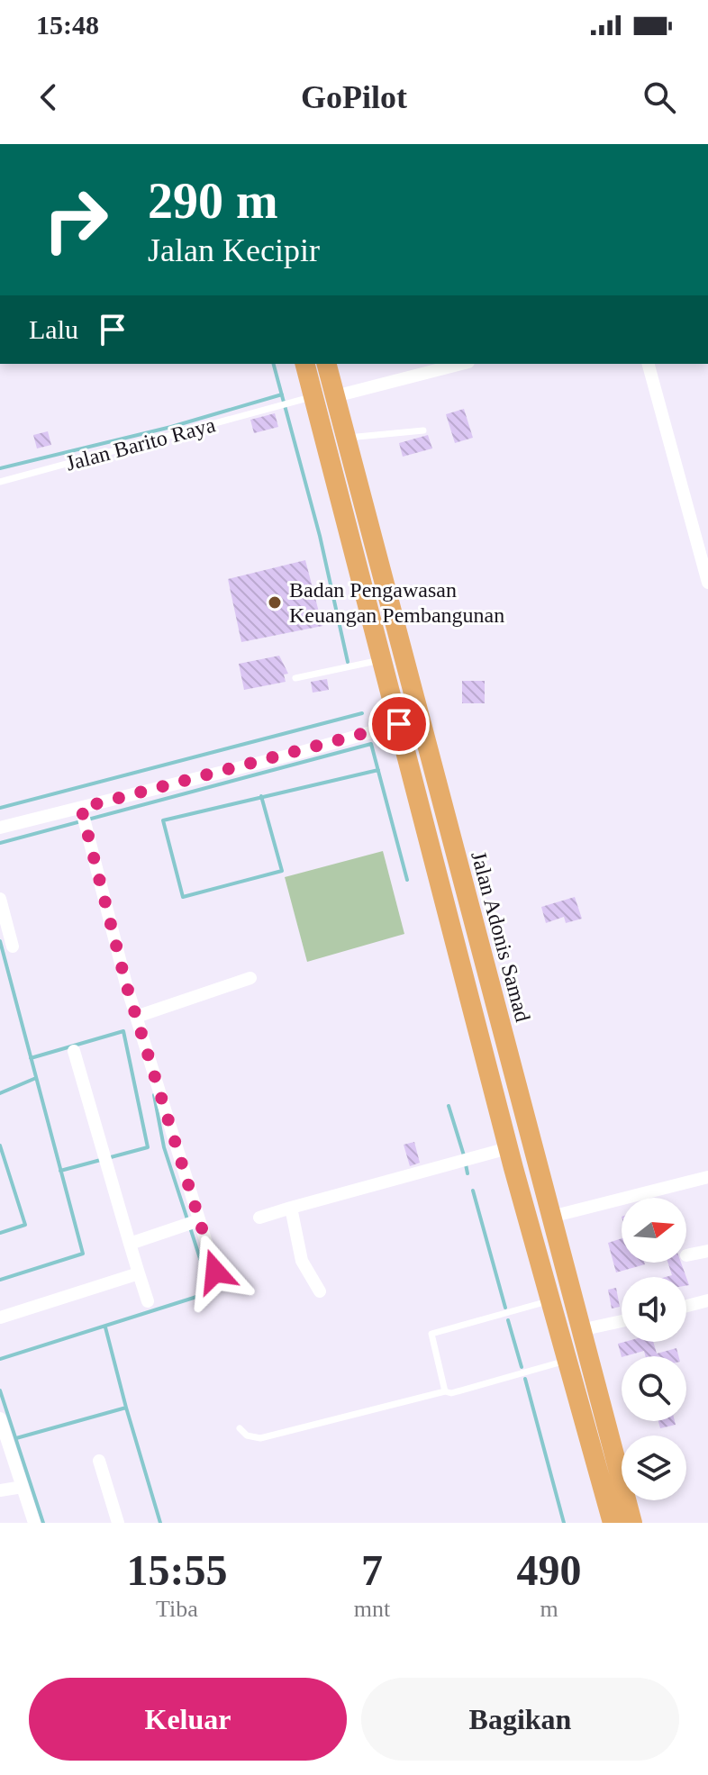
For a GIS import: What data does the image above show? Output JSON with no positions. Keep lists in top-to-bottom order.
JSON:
{
  "streets": {
    "highway": ["Jalan Adonis Samad"],
    "lane": ["Jalan Barito Raya"]
  },
  "places": ["Badan Pengawasan Keuangan Pembangunan"],
  "north": "right",
  "page": {
    "status": "15:48",
    "header": "GoPilot",
    "turn": ["290 m", "Jalan Kecipir"],
    "then": "Lalu",
    "eta": [
      "15:55",
      "Tiba",
      "7",
      "mnt",
      "490",
      "m"
    ],
    "buttons": ["Keluar", "Bagikan"]
  }
}
